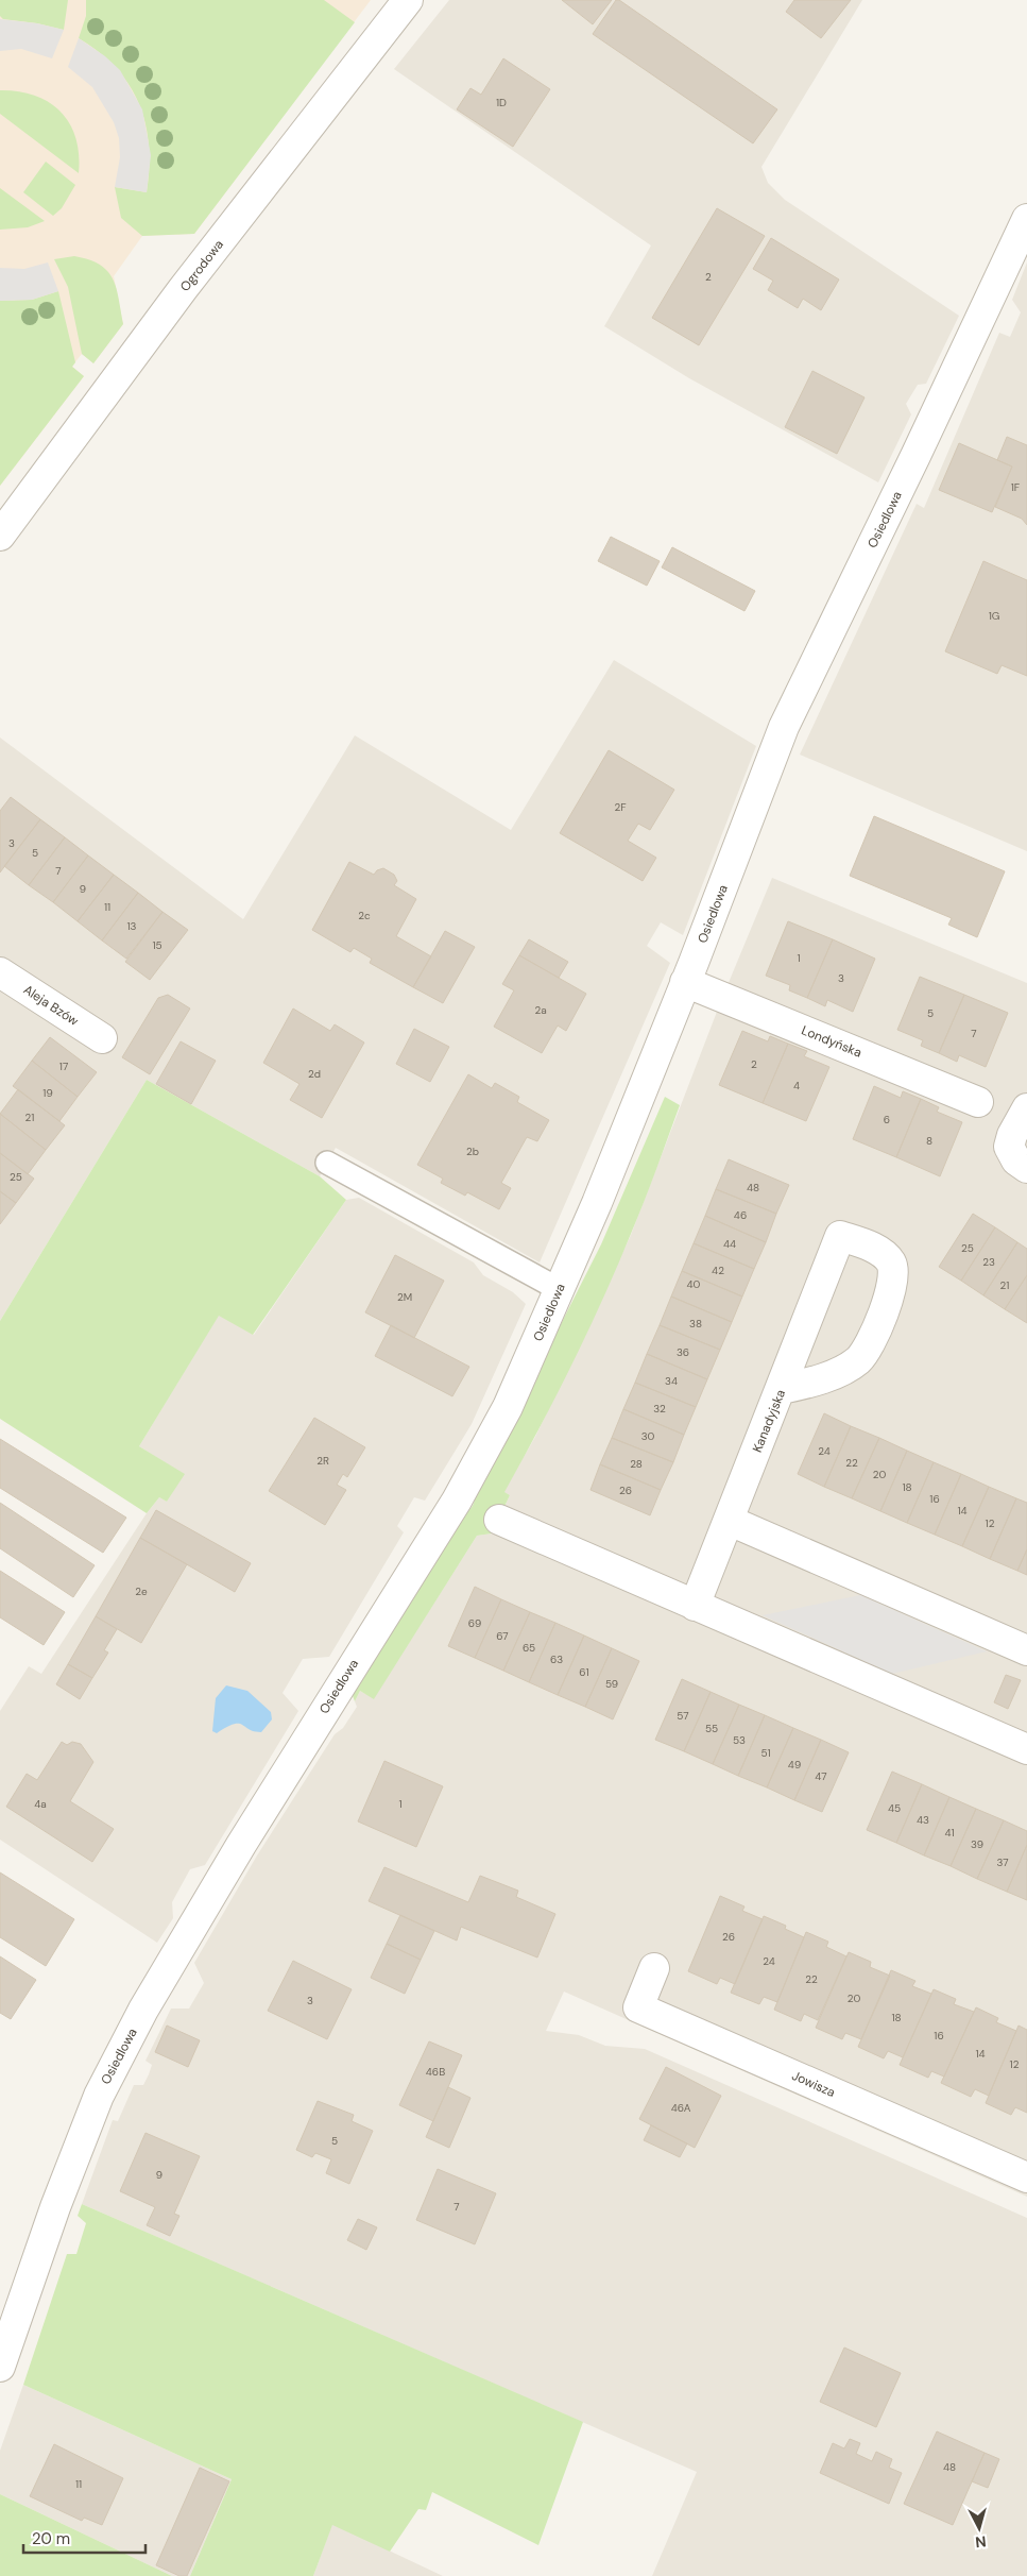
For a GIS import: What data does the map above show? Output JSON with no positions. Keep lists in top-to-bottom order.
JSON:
{
  "streets": {
    "street": [
      "Ogrodowa",
      "Osiedlowa",
      "Aleja Bzów",
      "Londyńska",
      "Kanadyjska",
      "Jowisza"
    ]
  },
  "crossings": [
    ["Osiedlowa", "Londyńska"]
  ],
  "house_numbers": [
    "1D",
    "2",
    "1F",
    "1G",
    "2F",
    "3",
    "5",
    "7",
    "9",
    "11",
    "2c",
    "13",
    "15",
    "1",
    "3",
    "2a",
    "5",
    "7",
    "2",
    "17",
    "2d",
    "4",
    "19",
    "21",
    "6",
    "8",
    "2b",
    "25",
    "48",
    "46",
    "44",
    "25",
    "23",
    "42",
    "40",
    "21",
    "2M",
    "38",
    "36",
    "34",
    "32",
    "30",
    "24",
    "2R",
    "22",
    "28",
    "20",
    "18",
    "26",
    "16",
    "14",
    "12",
    "2e",
    "69",
    "67",
    "65",
    "63",
    "61",
    "59",
    "57",
    "55",
    "53",
    "51",
    "49",
    "47",
    "4a",
    "1",
    "45",
    "43",
    "41",
    "39",
    "37",
    "26",
    "24",
    "22",
    "20",
    "3",
    "18",
    "16",
    "14",
    "12",
    "46B",
    "46A",
    "5",
    "9",
    "7",
    "48",
    "11"
  ],
  "scale_bar": "20 m",
  "north": "bottom"
}
